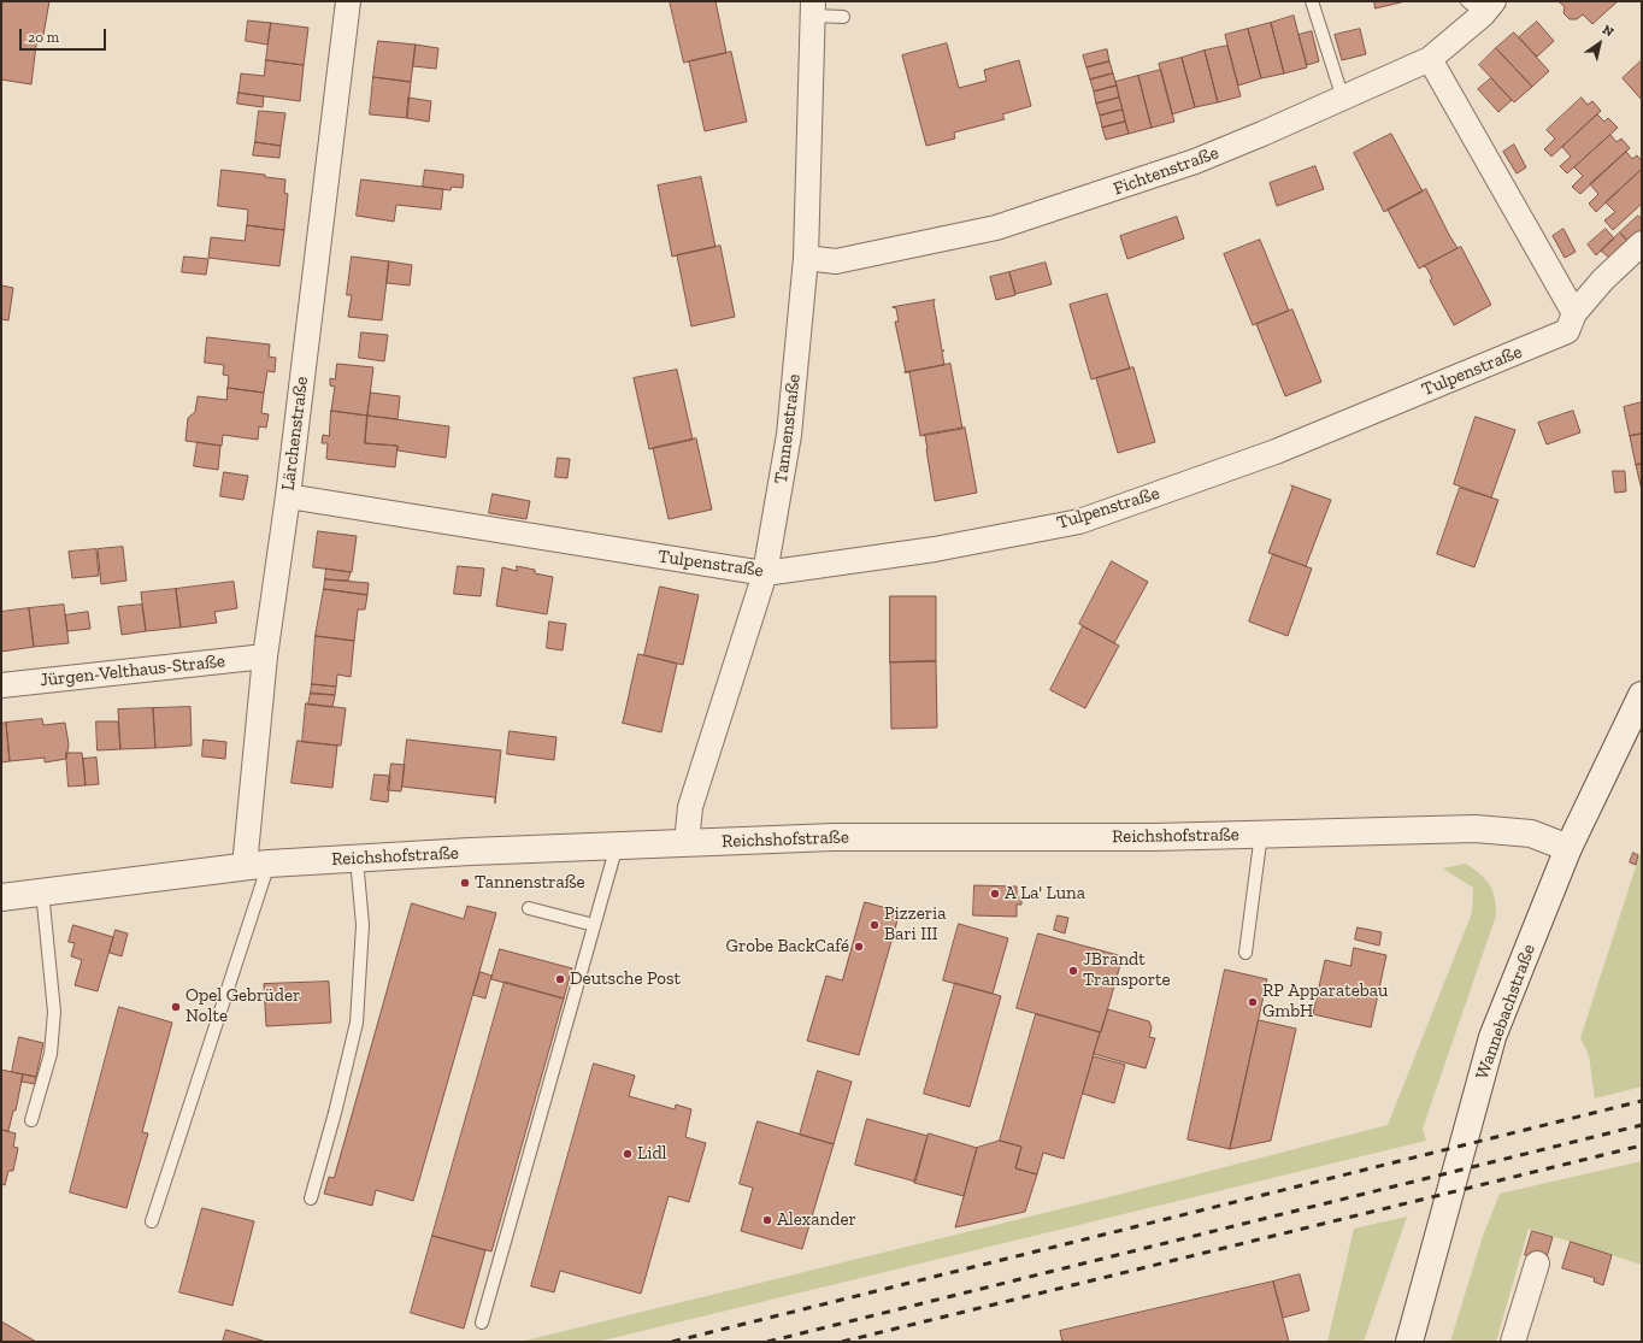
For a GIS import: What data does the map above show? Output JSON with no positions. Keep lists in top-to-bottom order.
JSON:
{
  "streets": {
    "street": [
      "Fichtenstraße",
      "Tulpenstraße",
      "Tannenstraße",
      "Lärchenstraße",
      "Jürgen-Velthaus-Straße",
      "Reichshofstraße",
      "Wannebachstraße"
    ]
  },
  "crossings": [
    ["Fichtenstraße", "Tannenstraße"],
    ["Tulpenstraße", "Tannenstraße"],
    ["Tulpenstraße", "Lärchenstraße"],
    ["Tannenstraße", "Reichshofstraße"],
    ["Lärchenstraße", "Jürgen-Velthaus-Straße"],
    ["Lärchenstraße", "Reichshofstraße"],
    ["Reichshofstraße", "Wannebachstraße"]
  ],
  "places": [
    "Tannenstraße",
    "A La' Luna",
    "Pizzeria Bari III",
    "Grobe BackCafé",
    "JBrandt Transporte",
    "Deutsche Post",
    "RP Apparatebau GmbH",
    "Opel Gebrüder Nolte",
    "Lidl",
    "Alexander"
  ],
  "scale_bar": "20 m",
  "north": "top right"
}
